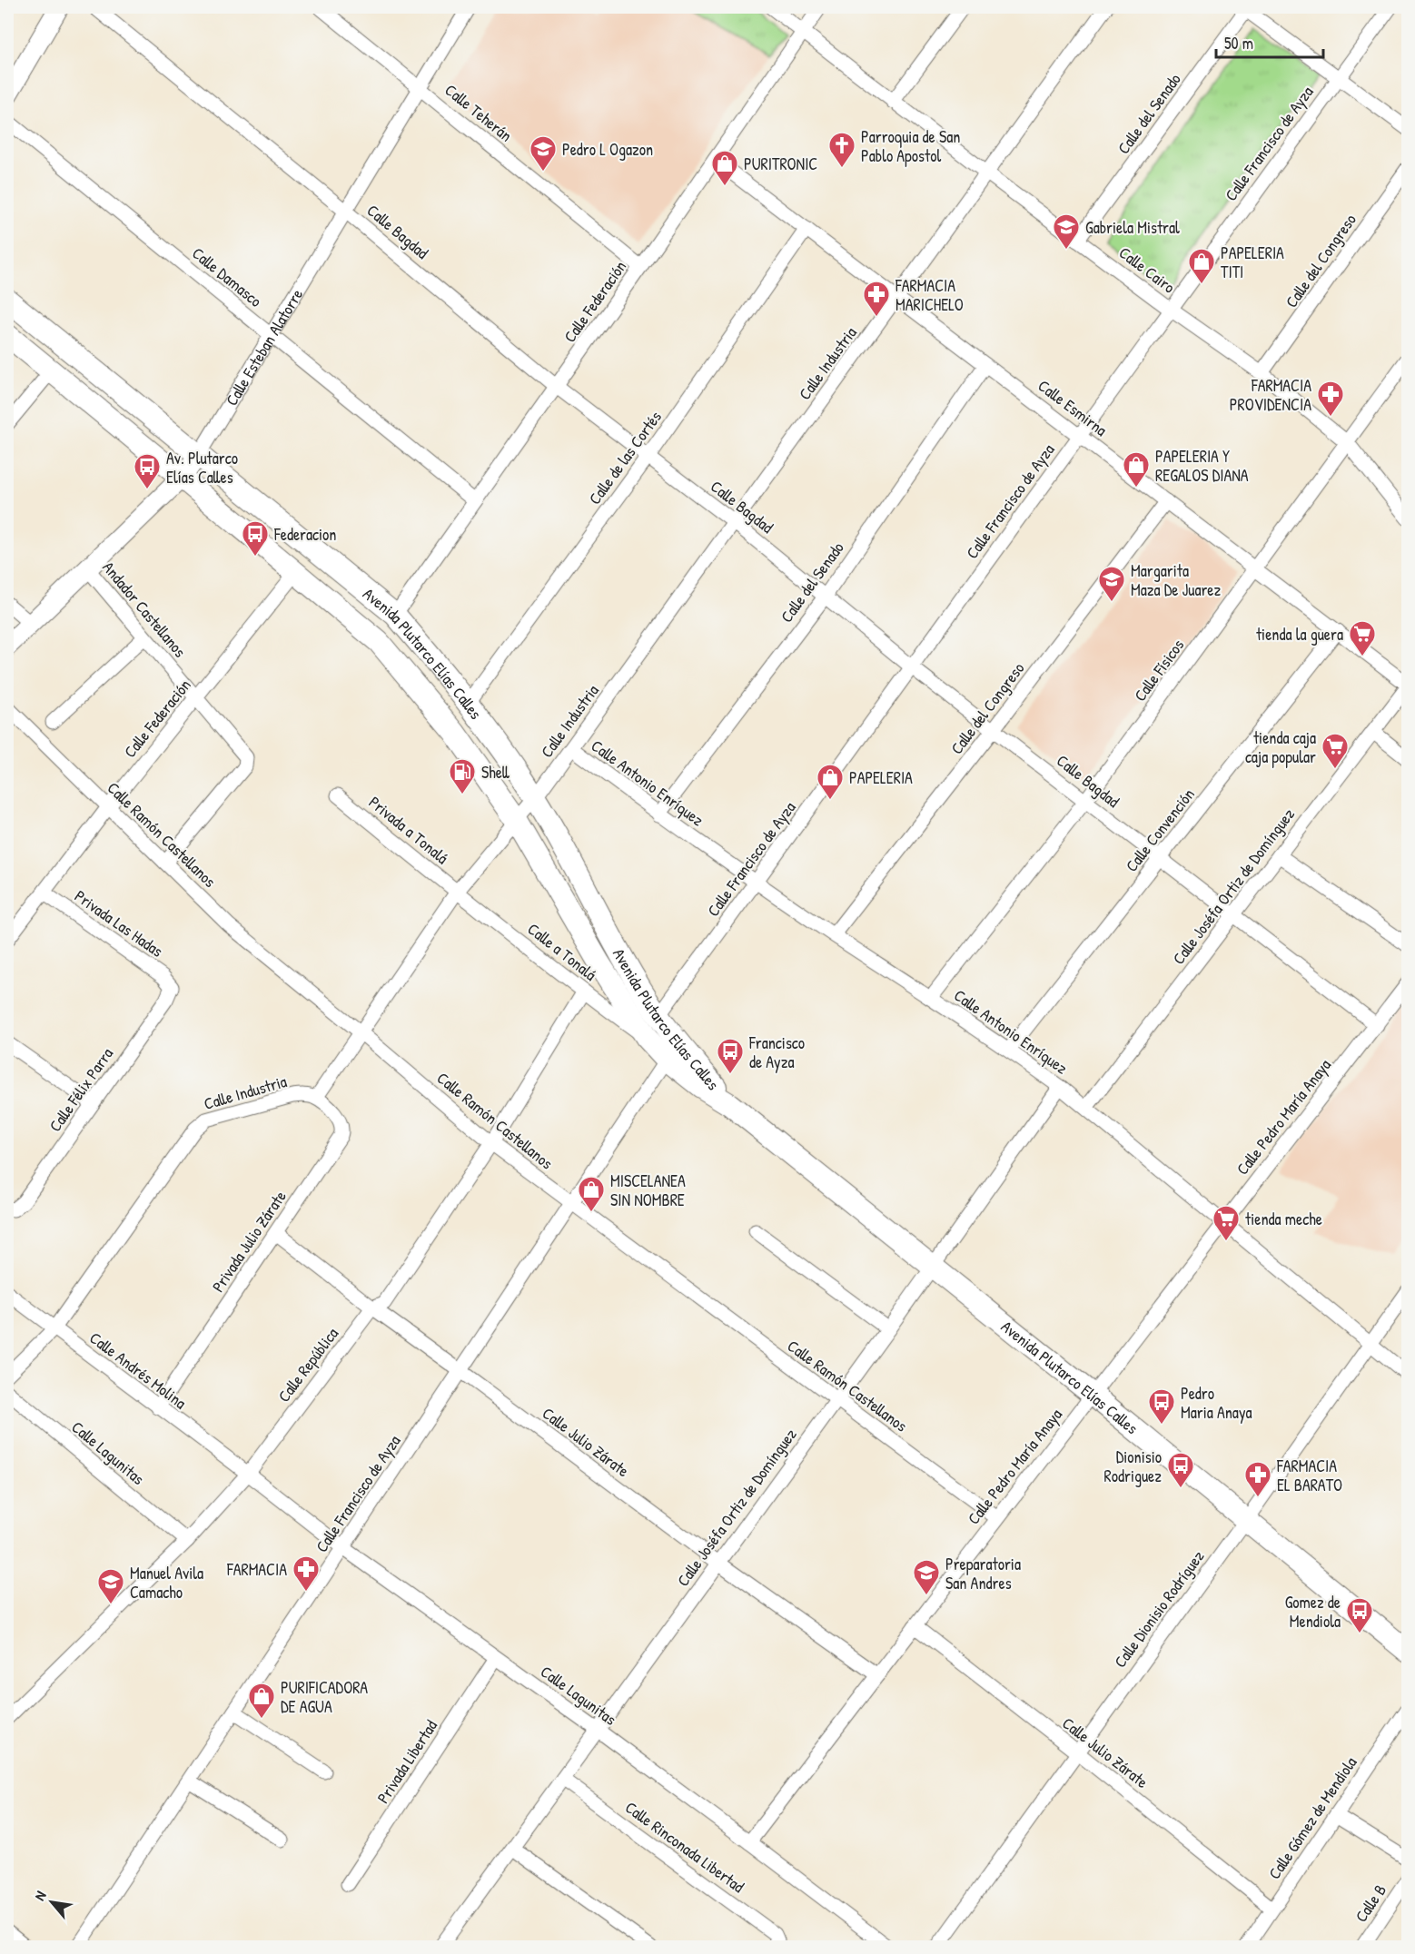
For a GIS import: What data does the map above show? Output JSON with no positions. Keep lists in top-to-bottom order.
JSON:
{
  "streets": {
    "main road": ["Avenida Plutarco Elías Calles"],
    "street": [
      "Calle Teherán",
      "Calle del Senado",
      "Calle Francisco de Ayza",
      "Calle Bagdad",
      "Calle del Congreso",
      "Calle Cairo",
      "Calle Damasco",
      "Calle Federación",
      "Calle Esteban Alatorre",
      "Calle Industria",
      "Calle Esmirna",
      "Calle de las Cortés",
      "Andador Castellanos",
      "Calle Físicos",
      "Calle Antonio Enríquez",
      "Privada a Tonalá",
      "Calle Convención",
      "Calle Ramón Castellanos",
      "Calle Joséfa Ortiz de Domínguez",
      "Privada Las Hadas",
      "Calle a Tonalá",
      "Calle Félix Parra",
      "Calle Pedro María Anaya",
      "Privada Julio Zárate",
      "Calle República",
      "Calle Andrés Molina",
      "Calle Julio Zárate",
      "Calle Lagunitas",
      "Calle Dionisio Rodríguez",
      "Privada Libertad",
      "Calle Gómez de Mendiola",
      "Calle Rinconada Libertad",
      "Calle B"
    ]
  },
  "crossings": [
    ["Calle Teherán", "Calle Federación"],
    ["Calle Teherán", "Calle Esteban Alatorre"],
    ["Calle del Senado", "Calle Bagdad"],
    ["Calle del Senado", "Calle Cairo"],
    ["Calle del Senado", "Calle Esmirna"],
    ["Calle del Senado", "Calle Antonio Enríquez"],
    ["Calle Francisco de Ayza", "Calle Bagdad"],
    ["Calle Francisco de Ayza", "Calle Cairo"],
    ["Calle Francisco de Ayza", "Calle Esmirna"],
    ["Calle Francisco de Ayza", "Avenida Plutarco Elías Calles"],
    ["Calle Francisco de Ayza", "Calle Antonio Enríquez"],
    ["Calle Francisco de Ayza", "Calle Ramón Castellanos"],
    ["Calle Francisco de Ayza", "Calle Julio Zárate"],
    ["Calle Francisco de Ayza", "Calle Lagunitas"],
    ["Calle Bagdad", "Calle del Congreso"],
    ["Calle Bagdad", "Calle Federación"],
    ["Calle Bagdad", "Calle Esteban Alatorre"],
    ["Calle Bagdad", "Calle Industria"],
    ["Calle Bagdad", "Calle de las Cortés"],
    ["Calle Bagdad", "Calle Físicos"],
    ["Calle Bagdad", "Calle Convención"],
    ["Calle Bagdad", "Calle Joséfa Ortiz de Domínguez"],
    ["Calle Bagdad", "Calle Pedro María Anaya"],
    ["Calle del Congreso", "Calle Cairo"],
    ["Calle del Congreso", "Calle Esmirna"],
    ["Calle del Congreso", "Calle Antonio Enríquez"],
    ["Calle Cairo", "Calle Federación"],
    ["Calle Cairo", "Calle Industria"],
    ["Calle Cairo", "Calle Físicos"],
    ["Calle Damasco", "Calle Federación"],
    ["Calle Damasco", "Calle Esteban Alatorre"],
    ["Calle Federación", "Calle Esmirna"],
    ["Calle Federación", "Andador Castellanos"],
    ["Calle Federación", "Avenida Plutarco Elías Calles"],
    ["Calle Federación", "Calle Ramón Castellanos"],
    ["Calle Federación", "Privada Las Hadas"],
    ["Calle Esteban Alatorre", "Andador Castellanos"],
    ["Calle Esteban Alatorre", "Avenida Plutarco Elías Calles"],
    ["Calle Industria", "Calle Esmirna"],
    ["Calle Industria", "Avenida Plutarco Elías Calles"],
    ["Calle Industria", "Calle Antonio Enríquez"],
    ["Calle Industria", "Privada a Tonalá"],
    ["Calle Industria", "Calle Ramón Castellanos"],
    ["Calle Industria", "Calle a Tonalá"],
    ["Calle Industria", "Privada Julio Zárate"],
    ["Calle Industria", "Calle Andrés Molina"],
    ["Calle Esmirna", "Calle de las Cortés"],
    ["Calle Esmirna", "Calle Físicos"],
    ["Calle Esmirna", "Calle Convención"],
    ["Calle Esmirna", "Calle Joséfa Ortiz de Domínguez"],
    ["Calle de las Cortés", "Avenida Plutarco Elías Calles"],
    ["Avenida Plutarco Elías Calles", "Calle Joséfa Ortiz de Domínguez"],
    ["Avenida Plutarco Elías Calles", "Calle a Tonalá"],
    ["Avenida Plutarco Elías Calles", "Calle Pedro María Anaya"],
    ["Avenida Plutarco Elías Calles", "Calle Dionisio Rodríguez"],
    ["Calle Físicos", "Calle Antonio Enríquez"],
    ["Calle Antonio Enríquez", "Calle Convención"],
    ["Calle Antonio Enríquez", "Calle Joséfa Ortiz de Domínguez"],
    ["Calle Antonio Enríquez", "Calle Pedro María Anaya"],
    ["Calle Antonio Enríquez", "Calle Dionisio Rodríguez"],
    ["Privada a Tonalá", "Calle a Tonalá"],
    ["Calle Ramón Castellanos", "Calle Joséfa Ortiz de Domínguez"],
    ["Calle Ramón Castellanos", "Calle Pedro María Anaya"],
    ["Calle Ramón Castellanos", "Calle República"],
    ["Calle Joséfa Ortiz de Domínguez", "Calle Julio Zárate"],
    ["Calle Joséfa Ortiz de Domínguez", "Calle Lagunitas"],
    ["Calle Joséfa Ortiz de Domínguez", "Calle Rinconada Libertad"],
    ["Privada Las Hadas", "Calle Félix Parra"],
    ["Calle a Tonalá", "Calle República"],
    ["Calle Pedro María Anaya", "Calle Julio Zárate"],
    ["Calle Pedro María Anaya", "Calle Lagunitas"],
    ["Privada Julio Zárate", "Calle Andrés Molina"],
    ["Privada Julio Zárate", "Calle Julio Zárate"],
    ["Calle República", "Calle Andrés Molina"],
    ["Calle República", "Calle Julio Zárate"],
    ["Calle República", "Calle Lagunitas"],
    ["Calle Andrés Molina", "Calle Lagunitas"],
    ["Calle Julio Zárate", "Calle Dionisio Rodríguez"],
    ["Calle Julio Zárate", "Calle Gómez de Mendiola"],
    ["Calle Lagunitas", "Privada Libertad"]
  ],
  "places": {
    "church": ["Parroquia de San Pablo Apostol"],
    "school or university": [
      "Pedro L Ogazon",
      "Gabriela Mistral",
      "Margarita Maza De Juarez",
      "Preparatoria San Andres",
      "Manuel Avila Camacho"
    ],
    "shop": [
      "PURITRONIC",
      "PAPELERIA TITI",
      "PAPELERIA Y REGALOS DIANA",
      "PAPELERIA",
      "MISCELANEA SIN NOMBRE",
      "PURIFICADORA DE AGUA"
    ],
    "pharmacy": [
      "FARMACIA MARICHELO",
      "FARMACIA PROVIDENCIA",
      "FARMACIA EL BARATO",
      "FARMACIA"
    ],
    "bus stop": [
      "Av. Plutarco Elías Calles",
      "Federacion",
      "Francisco de Ayza",
      "Pedro Maria Anaya",
      "Dionisio Rodriguez",
      "Gomez de Mendiola"
    ],
    "supermarket": ["tienda la guera", "tienda caja caja popular", "tienda meche"],
    "fuel station": ["Shell"]
  },
  "scale_bar": "50 m",
  "north": "top left"
}
